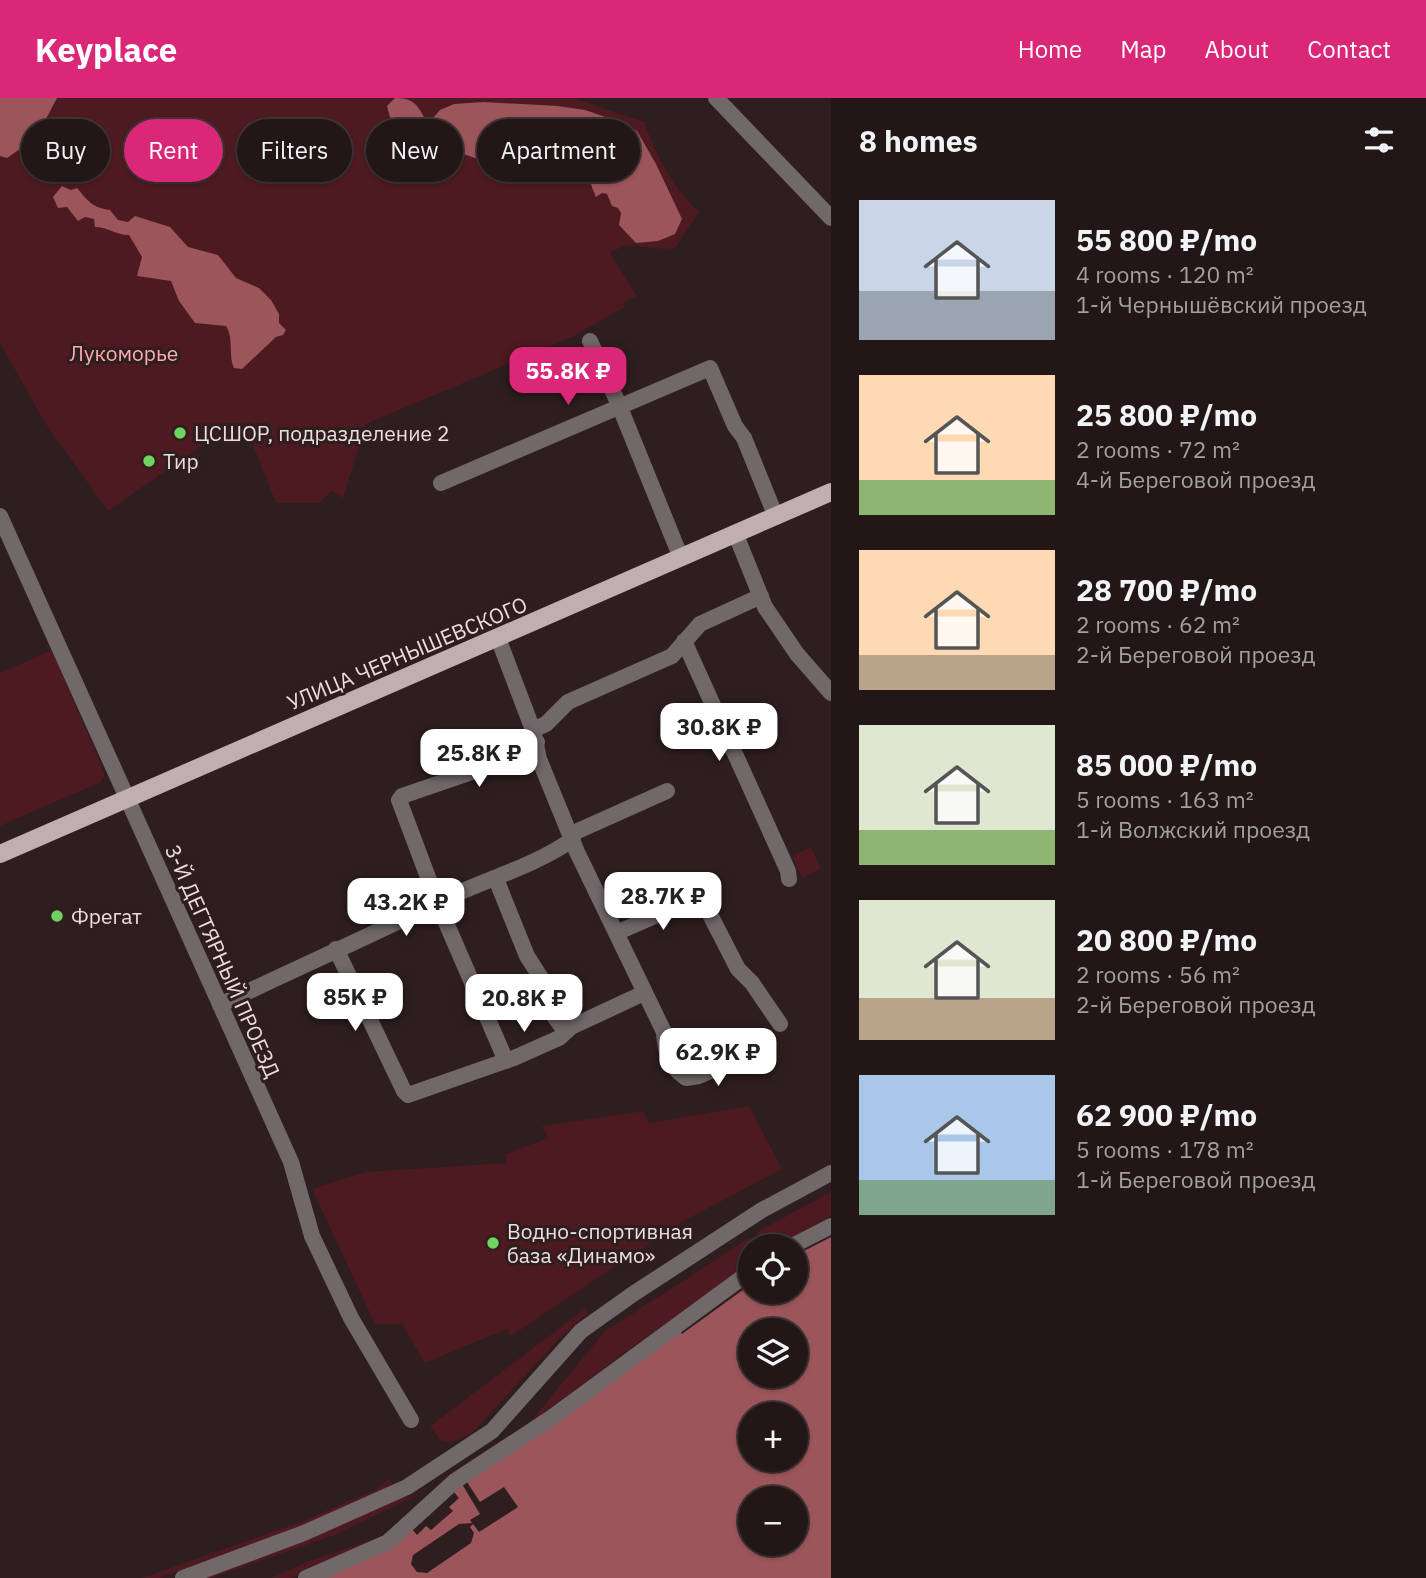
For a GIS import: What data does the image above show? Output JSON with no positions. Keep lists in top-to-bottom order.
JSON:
{
  "streets": {
    "main road": ["УЛИЦА ЧЕРНЫШЕВСКОГО"],
    "street": ["3-Й ДЕГТЯРНЫЙ ПРОЕЗД"]
  },
  "crossings": [
    ["УЛИЦА ЧЕРНЫШЕВСКОГО", "3-Й ДЕГТЯРНЫЙ ПРОЕЗД"]
  ],
  "parks": ["Лукоморье"],
  "places": [
    "ЦСШОР, подразделение 2",
    "Тир",
    "Фрегат",
    "Водно-спортивная база «Динамо»"
  ],
  "page": {
    "header": "Keyplace",
    "nav": [
      "Home",
      "Map",
      "About",
      "Contact"
    ],
    "heading": "8 homes",
    "chip": [
      "Buy",
      "Rent",
      "Filters",
      "New",
      "Apartment"
    ],
    "list": [
      {
        "name": "55 800 ₽/mo",
        "note": "4 rooms · 120 m² · 1-й Чернышёвский проезд"
      },
      {
        "name": "25 800 ₽/mo",
        "note": "2 rooms · 72 m² · 4-й Береговой проезд"
      },
      {
        "name": "28 700 ₽/mo",
        "note": "2 rooms · 62 m² · 2-й Береговой проезд"
      },
      {
        "name": "85 000 ₽/mo",
        "note": "5 rooms · 163 m² · 1-й Волжский проезд"
      },
      {
        "name": "20 800 ₽/mo",
        "note": "2 rooms · 56 m² · 2-й Береговой проезд"
      },
      {
        "name": "62 900 ₽/mo",
        "note": "5 rooms · 178 m² · 1-й Береговой проезд"
      }
    ],
    "price": [
      "55.8K ₽",
      "30.8K ₽",
      "25.8K ₽",
      "28.7K ₽",
      "43.2K ₽",
      "85K ₽",
      "20.8K ₽",
      "62.9K ₽"
    ],
    "map_buttons": ["+", "−"]
  }
}
